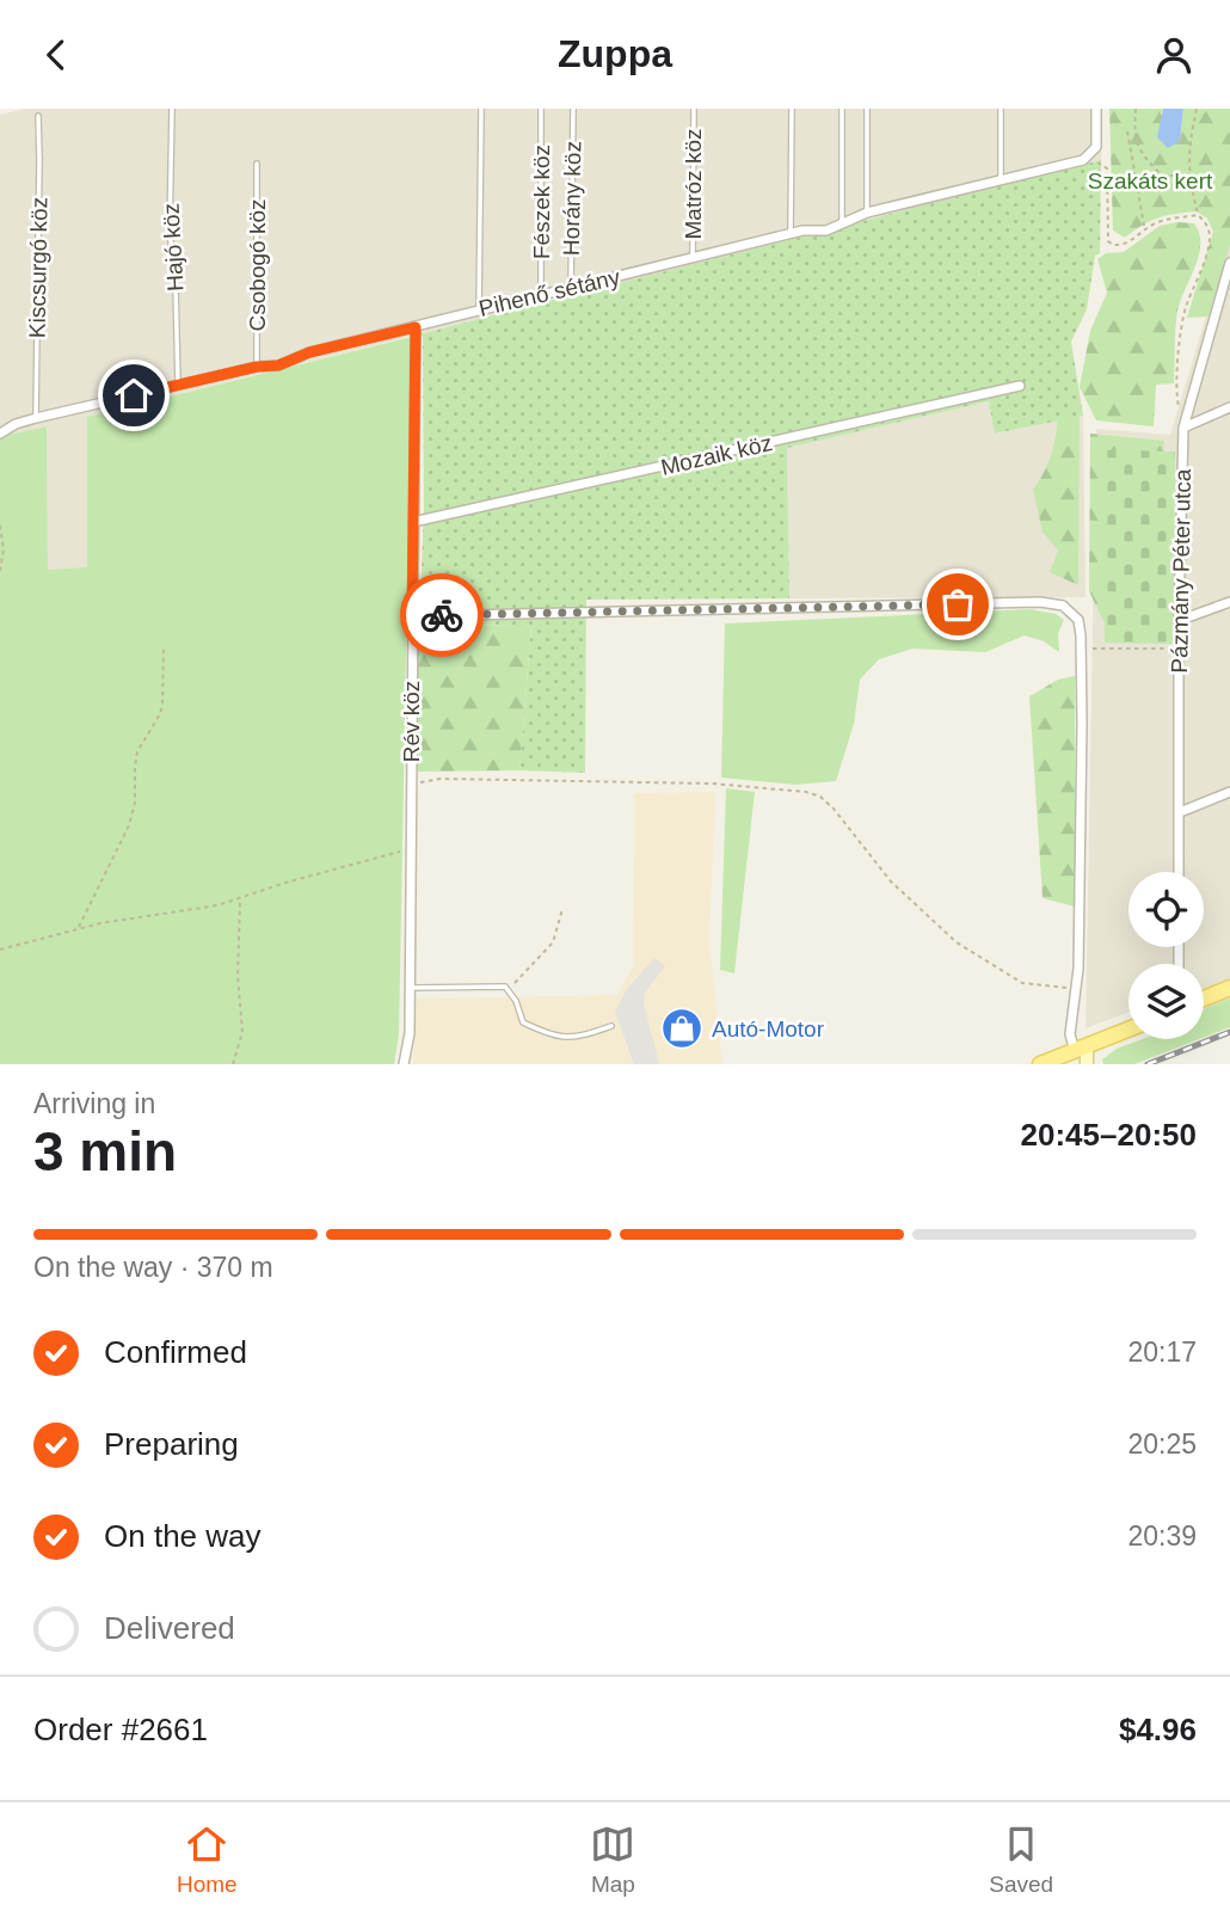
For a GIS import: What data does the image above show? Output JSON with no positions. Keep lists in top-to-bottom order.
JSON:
{
  "streets": {
    "street": [
      "Pihenő sétány",
      "Mozaik köz",
      "Pázmány Péter utca",
      "Rév köz"
    ],
    "lane": [
      "Matróz köz",
      "Horány köz",
      "Fészek köz",
      "Hajó köz",
      "Csobogó köz",
      "Kiscsurgó köz"
    ]
  },
  "crossings": [
    ["Matróz köz", "Pihenő sétány"],
    ["Horány köz", "Pihenő sétány"],
    ["Fészek köz", "Pihenő sétány"],
    ["Hajó köz", "Pihenő sétány"],
    ["Csobogó köz", "Pihenő sétány"],
    ["Kiscsurgó köz", "Pihenő sétány"],
    ["Pihenő sétány", "Rév köz"],
    ["Mozaik köz", "Rév köz"]
  ],
  "parks": ["Szakáts kert"],
  "places": {
    "shop": ["Autó-Motor"]
  },
  "page": {
    "header": "Zuppa",
    "heading": ["3 min", "Arriving in", "20:45–20:50"],
    "panel": ["Order #2661", "$4.96"],
    "bar": "On the way · 370 m",
    "list": [
      ["Confirmed", "20:17"],
      ["Preparing", "20:25"],
      ["On the way", "20:39"],
      "Delivered"
    ],
    "tabs": ["Home", "Map", "Saved"]
  }
}
